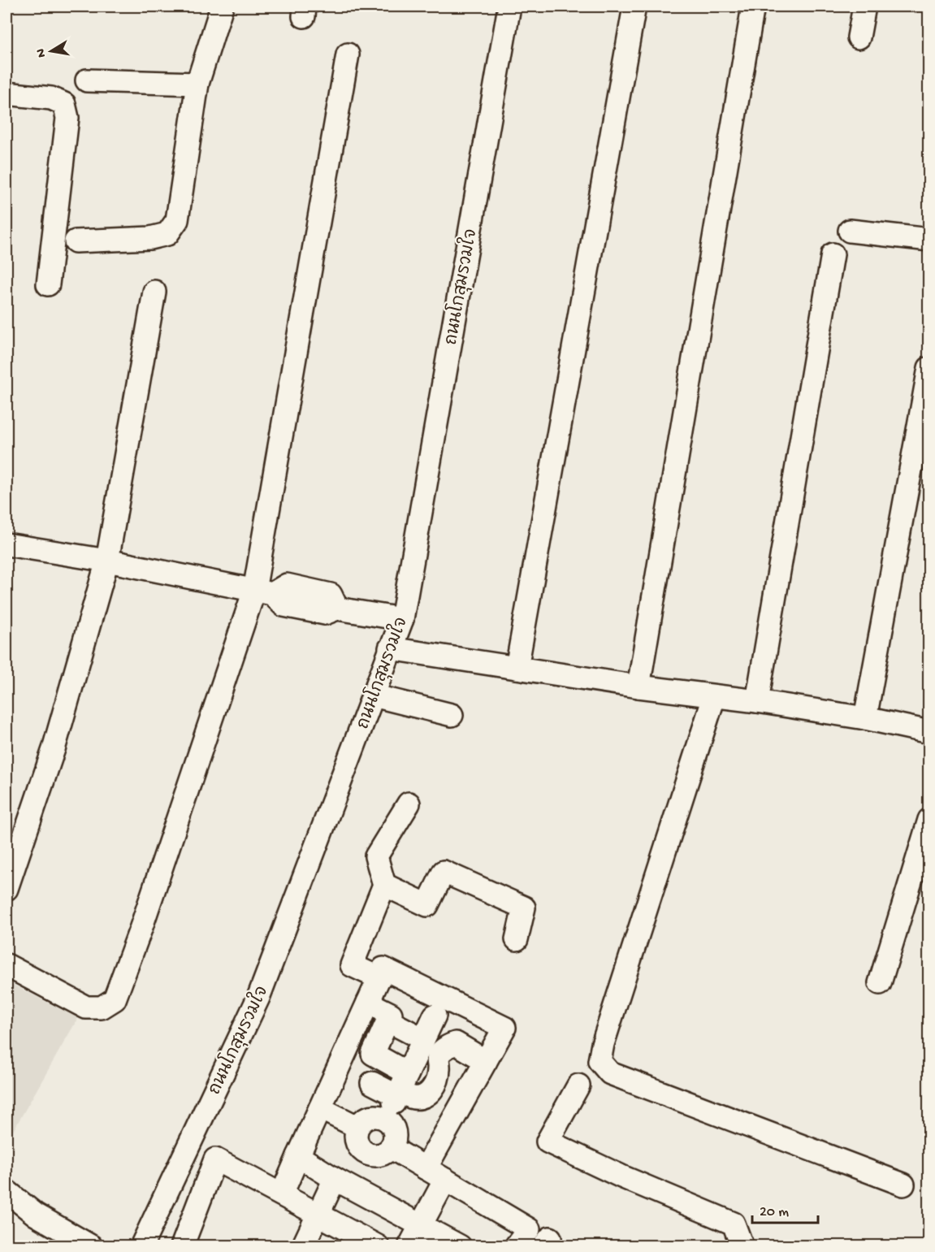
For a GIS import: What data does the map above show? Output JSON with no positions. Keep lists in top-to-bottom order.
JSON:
{
  "streets": {
    "street": ["ถนนโกสุมรวมใจ"]
  },
  "scale_bar": "20 m",
  "north": "left"
}
